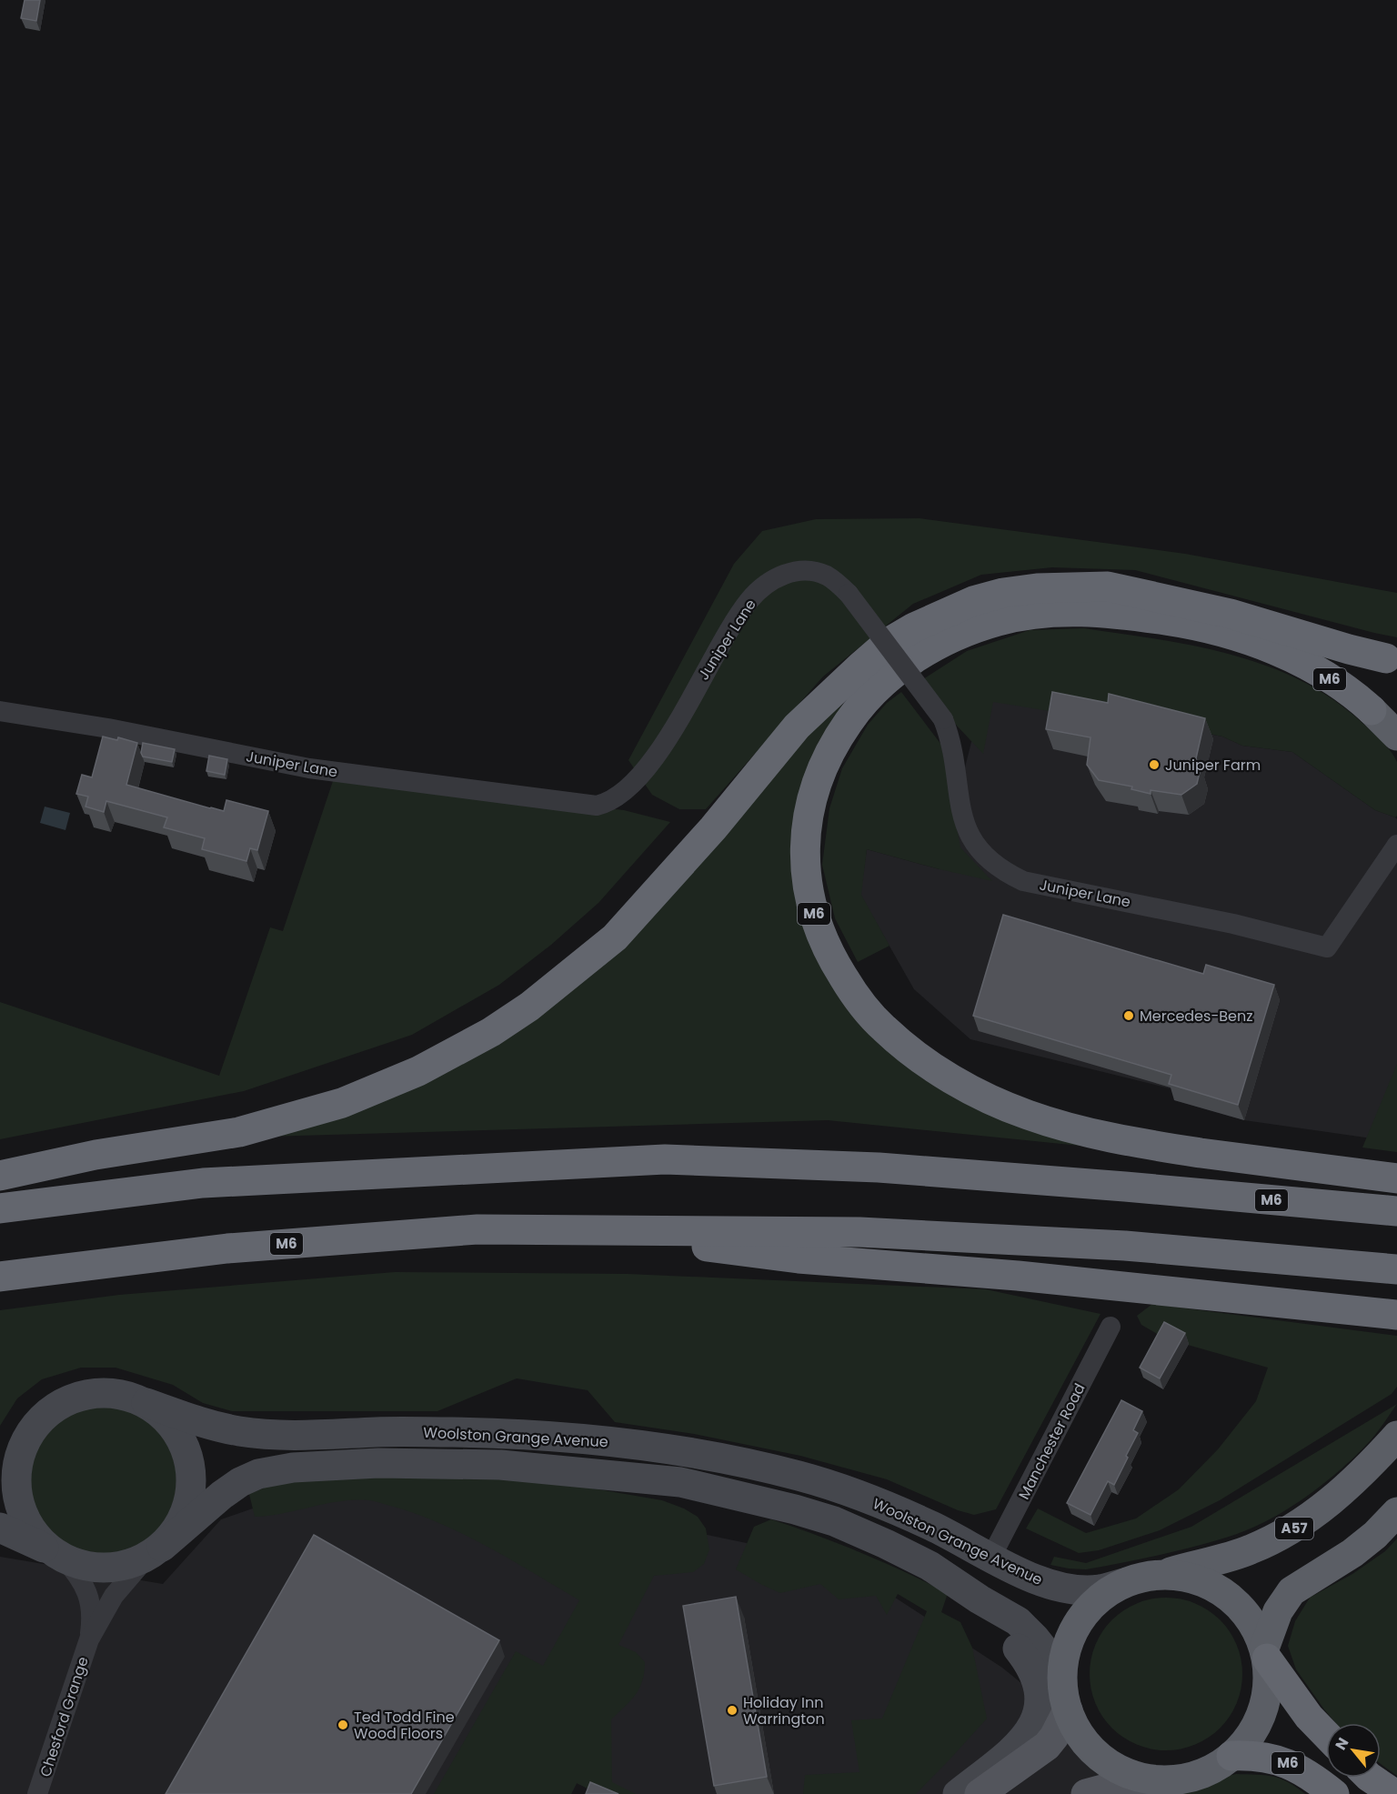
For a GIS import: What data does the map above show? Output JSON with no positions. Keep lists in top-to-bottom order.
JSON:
{
  "streets": {
    "highway": ["M6", "A57"],
    "main road": ["Woolston Grange Avenue"],
    "street": ["Juniper Lane", "Manchester Road", "Chesford Grange"]
  },
  "crossings": [
    ["M6", "A57"],
    ["Woolston Grange Avenue", "Manchester Road"],
    ["Woolston Grange Avenue", "A57"],
    ["Woolston Grange Avenue", "Chesford Grange"]
  ],
  "places": [
    "Juniper Farm",
    "Mercedes-Benz",
    "Holiday Inn Warrington",
    "Ted Todd Fine Wood Floors"
  ],
  "north": "top left"
}
